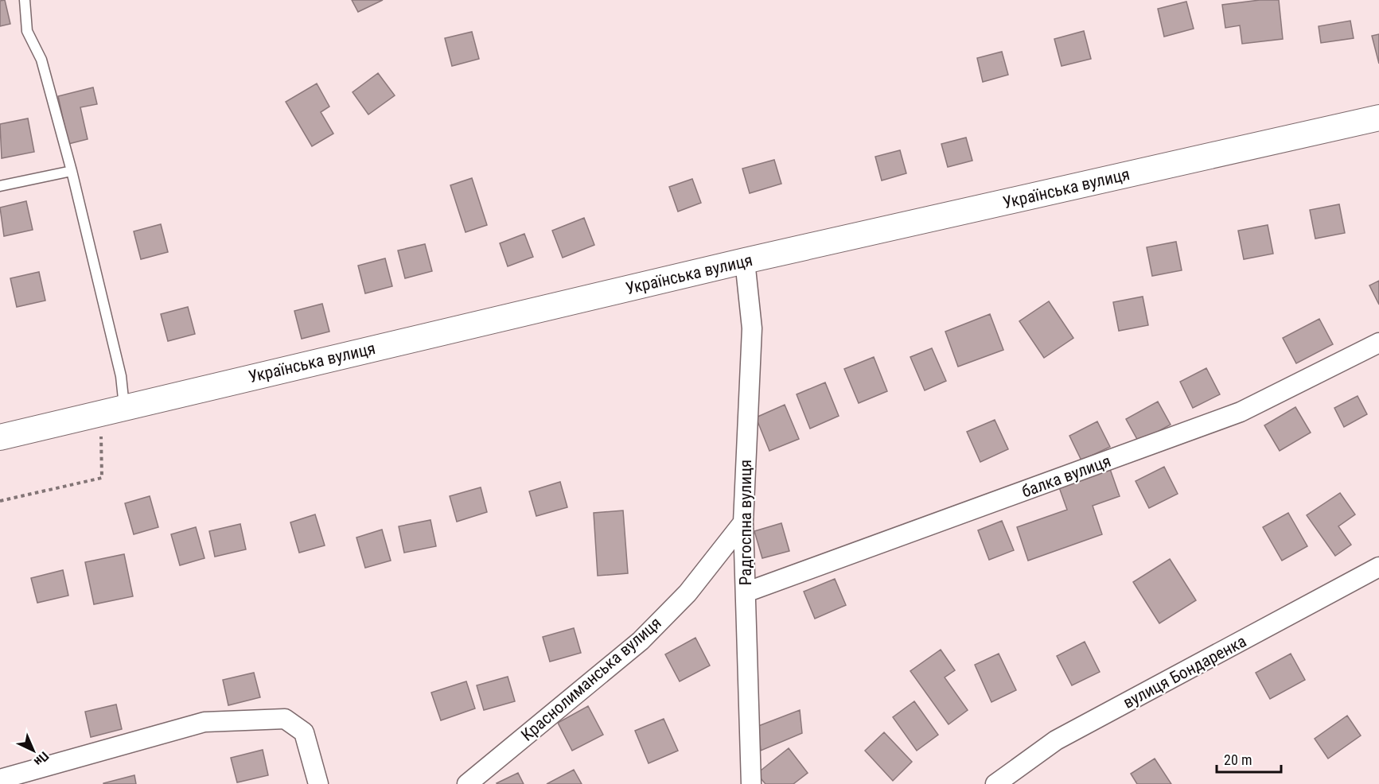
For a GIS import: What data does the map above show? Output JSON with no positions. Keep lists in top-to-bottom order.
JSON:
{
  "streets": {
    "street": [
      "Українська вулиця",
      "балка вулиця",
      "Радгоспна вулиця",
      "вулиця Бондаренка",
      "Краснолиманська вулиця"
    ]
  },
  "crossings": [
    ["Українська вулиця", "Радгоспна вулиця"],
    ["балка вулиця", "Радгоспна вулиця"],
    ["Радгоспна вулиця", "Краснолиманська вулиця"]
  ],
  "scale_bar": "20 m",
  "north": "bottom right"
}
